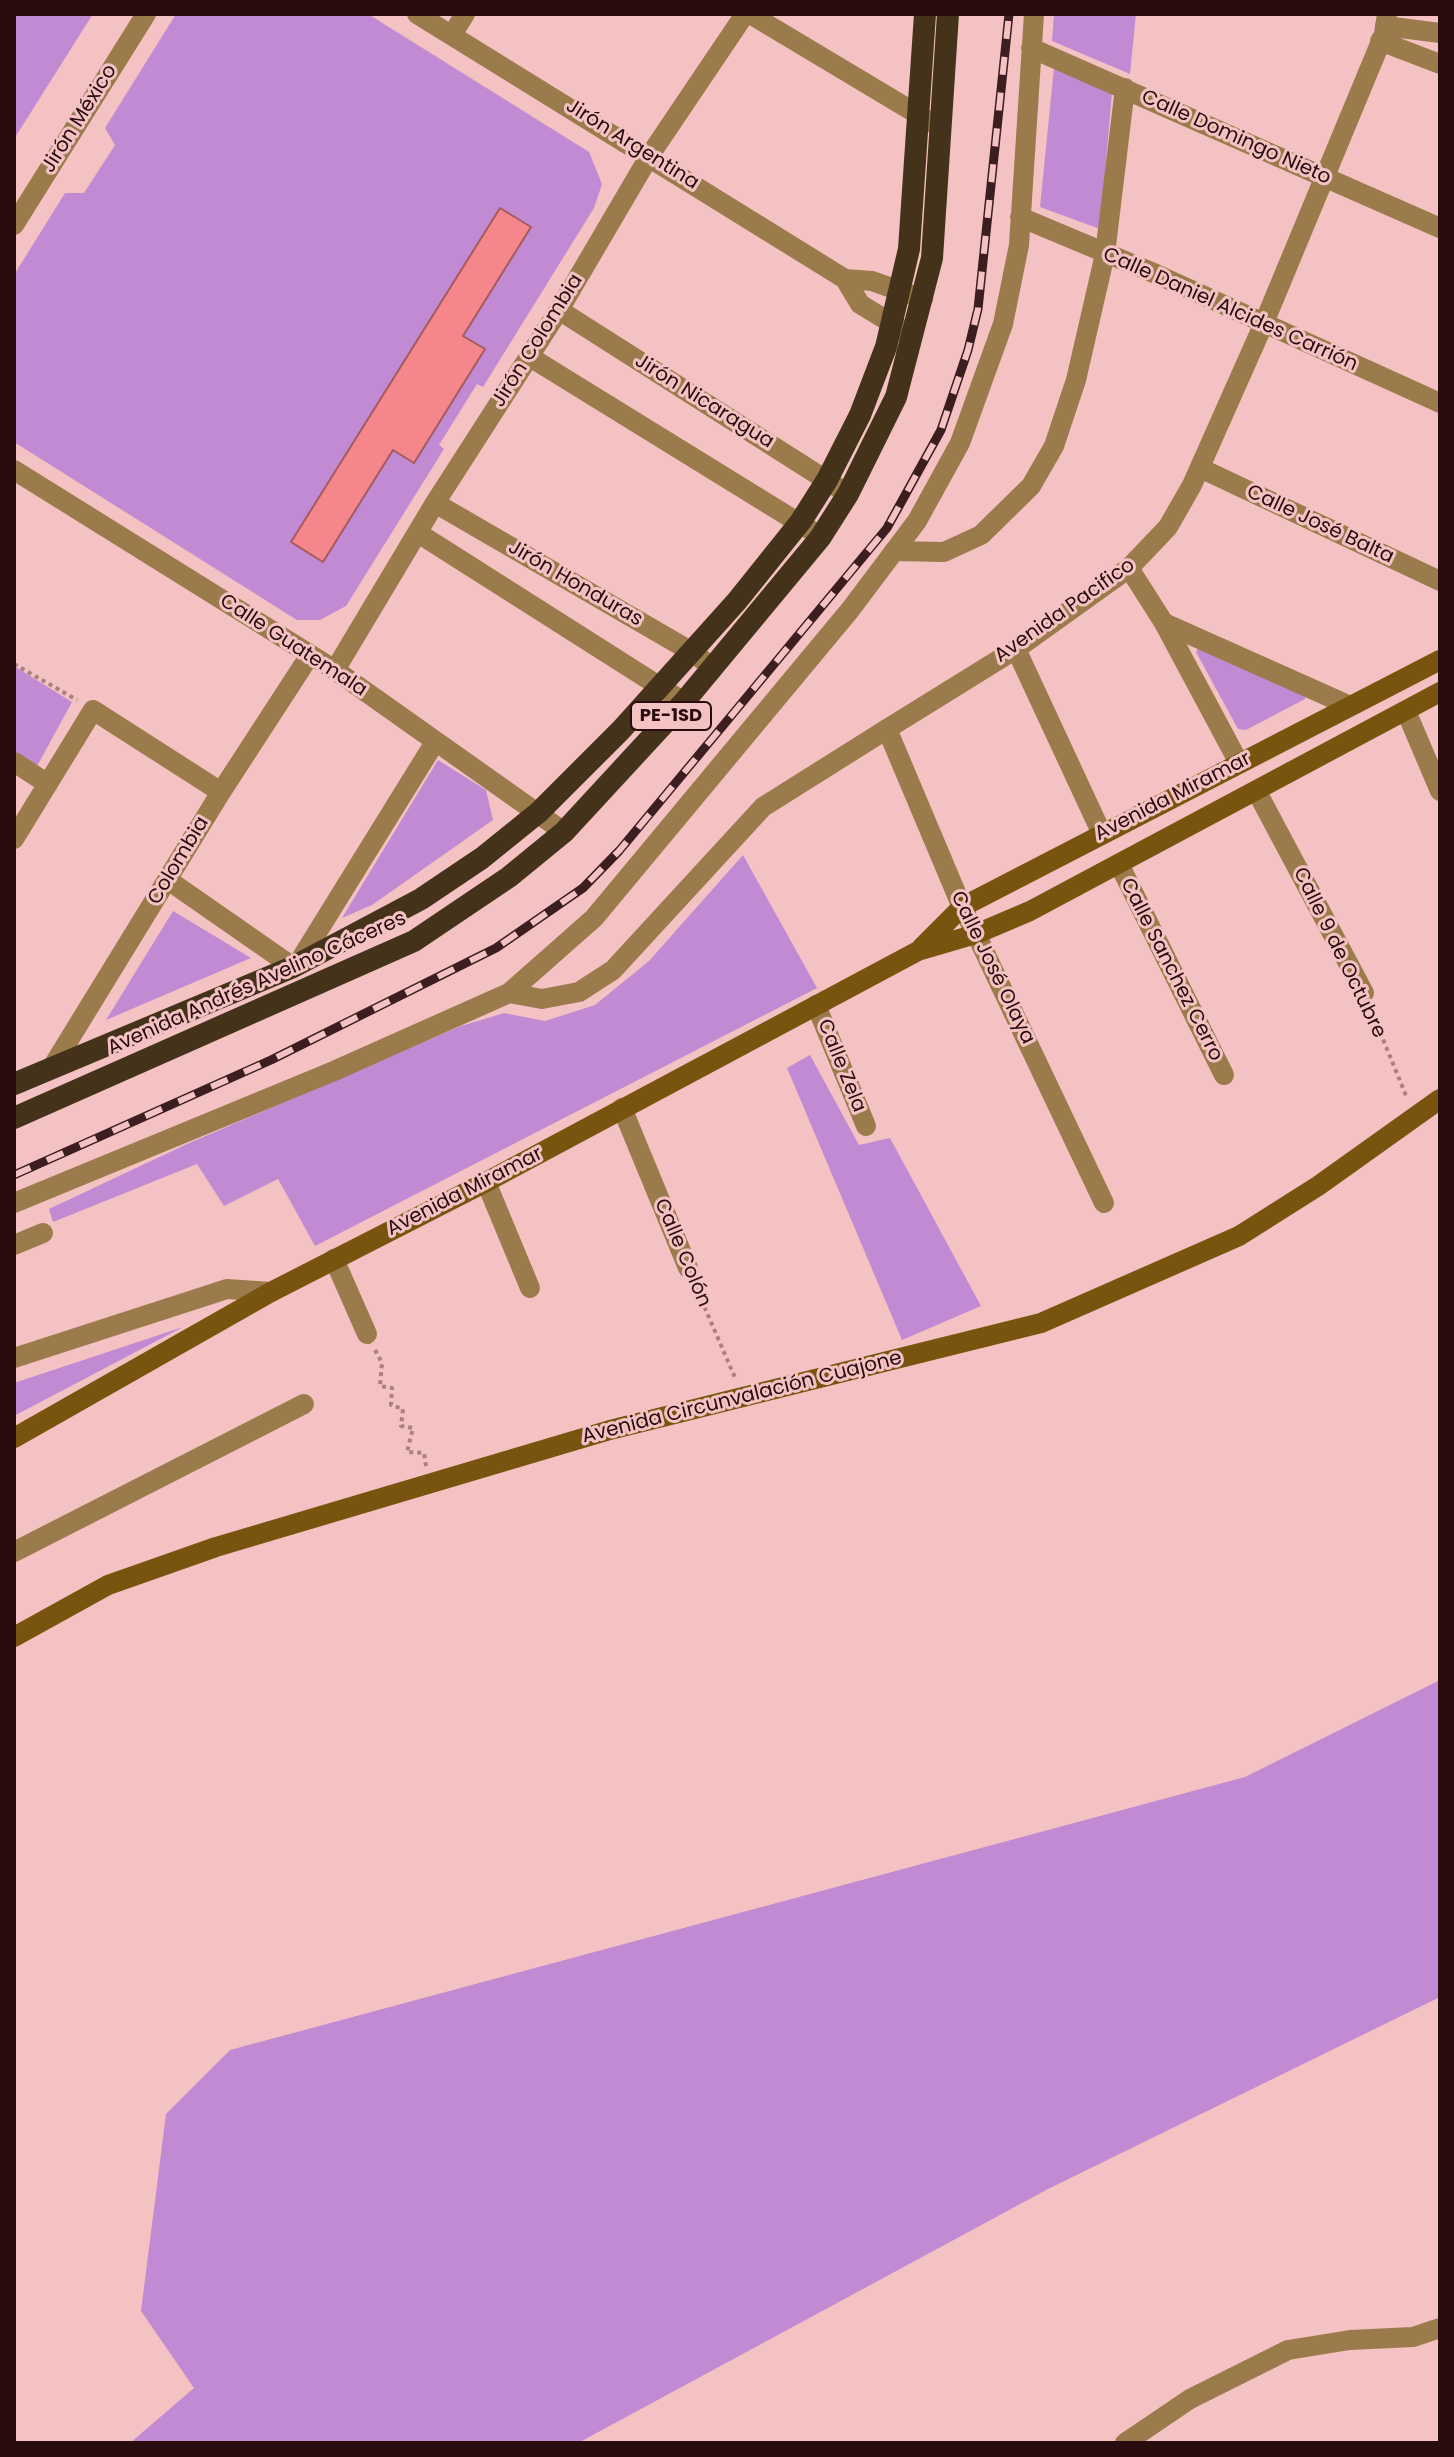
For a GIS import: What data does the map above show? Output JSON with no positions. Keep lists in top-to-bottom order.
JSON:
{
  "streets": {
    "highway": ["PE-1SD", "Avenida Andrés Avelino Cáceres"],
    "main road": ["Avenida Miramar", "Avenida Circunvalación Cuajone"],
    "street": [
      "Jirón México",
      "Calle Domingo Nieto",
      "Jirón Argentina",
      "Calle Daniel Alcides Carrión",
      "Jirón Colombia",
      "Jirón Nicaragua",
      "Calle José Balta",
      "Jirón Honduras",
      "Avenida Pacifico",
      "Calle Guatemala",
      "Colombia",
      "Calle 9 de Octubre",
      "Calle José Olaya",
      "Calle Sanchez Cerro",
      "Calle Zela",
      "Calle Colón"
    ]
  },
  "crossings": [
    ["Calle Domingo Nieto", "Avenida Pacifico"],
    ["Jirón Argentina", "Jirón Colombia"],
    ["Jirón Argentina", "Avenida Andrés Avelino Cáceres"],
    ["Calle Daniel Alcides Carrión", "Avenida Pacifico"],
    ["Jirón Colombia", "Jirón Nicaragua"],
    ["Jirón Colombia", "Jirón Honduras"],
    ["Jirón Colombia", "Calle Guatemala"],
    ["Jirón Nicaragua", "Avenida Andrés Avelino Cáceres"],
    ["Calle José Balta", "Avenida Pacifico"],
    ["Jirón Honduras", "Avenida Andrés Avelino Cáceres"],
    ["Avenida Pacifico", "Calle José Olaya"],
    ["Calle Guatemala", "Colombia"],
    ["Calle Guatemala", "Avenida Andrés Avelino Cáceres"],
    ["Avenida Miramar", "Calle 9 de Octubre"],
    ["Avenida Miramar", "Calle José Olaya"],
    ["Avenida Miramar", "Calle Sanchez Cerro"],
    ["Avenida Miramar", "Calle Zela"],
    ["Avenida Miramar", "Calle Colón"],
    ["Colombia", "Avenida Andrés Avelino Cáceres"],
    ["Calle 9 de Octubre", "Avenida Circunvalación Cuajone"],
    ["Calle Colón", "Avenida Circunvalación Cuajone"]
  ]
}
